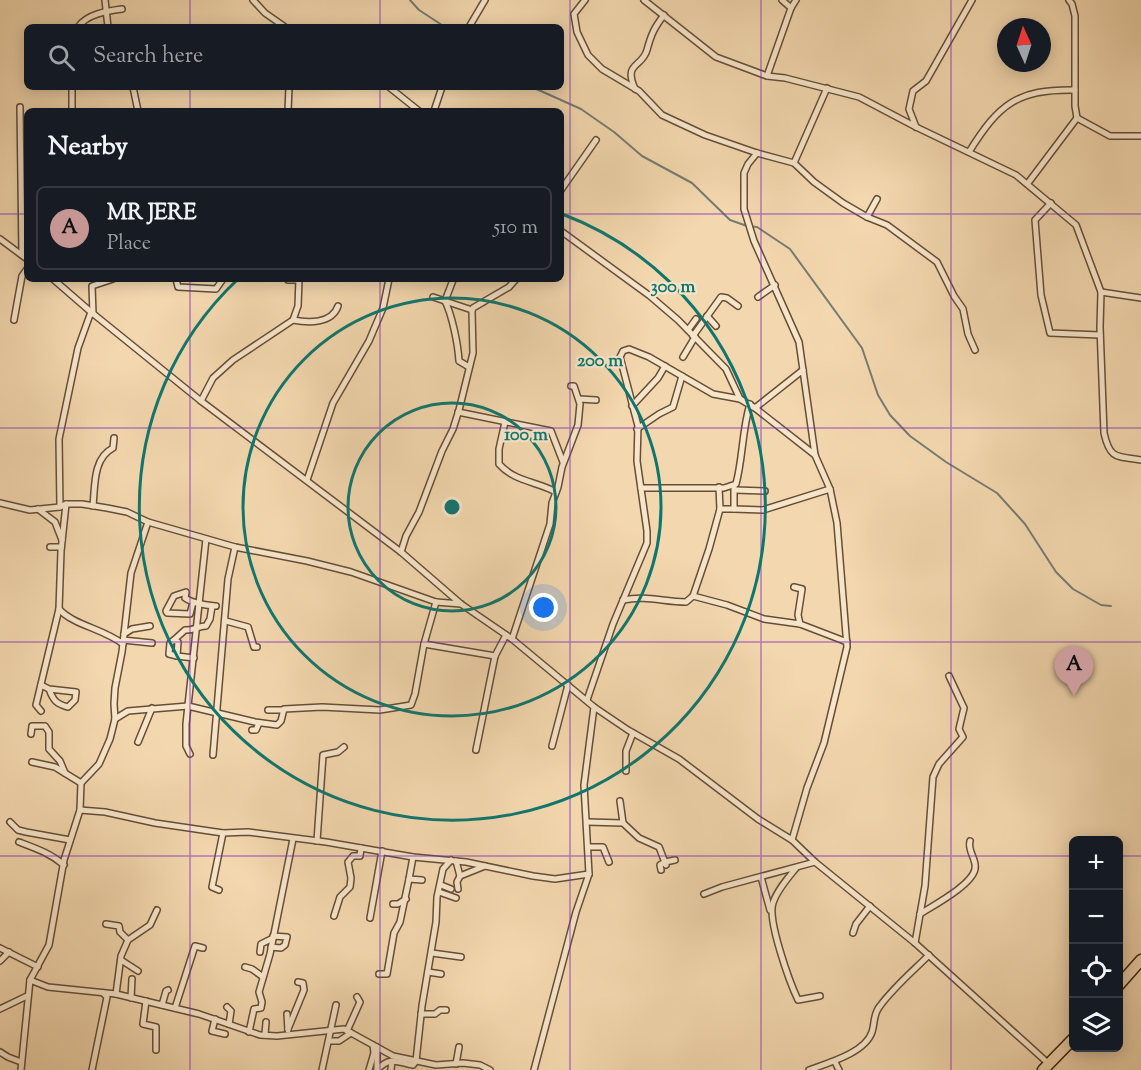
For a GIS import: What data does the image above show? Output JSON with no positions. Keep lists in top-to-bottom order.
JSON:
{
  "north": "top",
  "page": {
    "search": "Search here",
    "heading": "Nearby",
    "list": [
      {
        "mark": "A",
        "name": "MR JERE",
        "note": "Place",
        "value": "510 m"
      }
    ],
    "pins": "A",
    "map_buttons": ["+", "−"]
  },
  "rings": ["300 m", "200 m", "100 m"]
}
